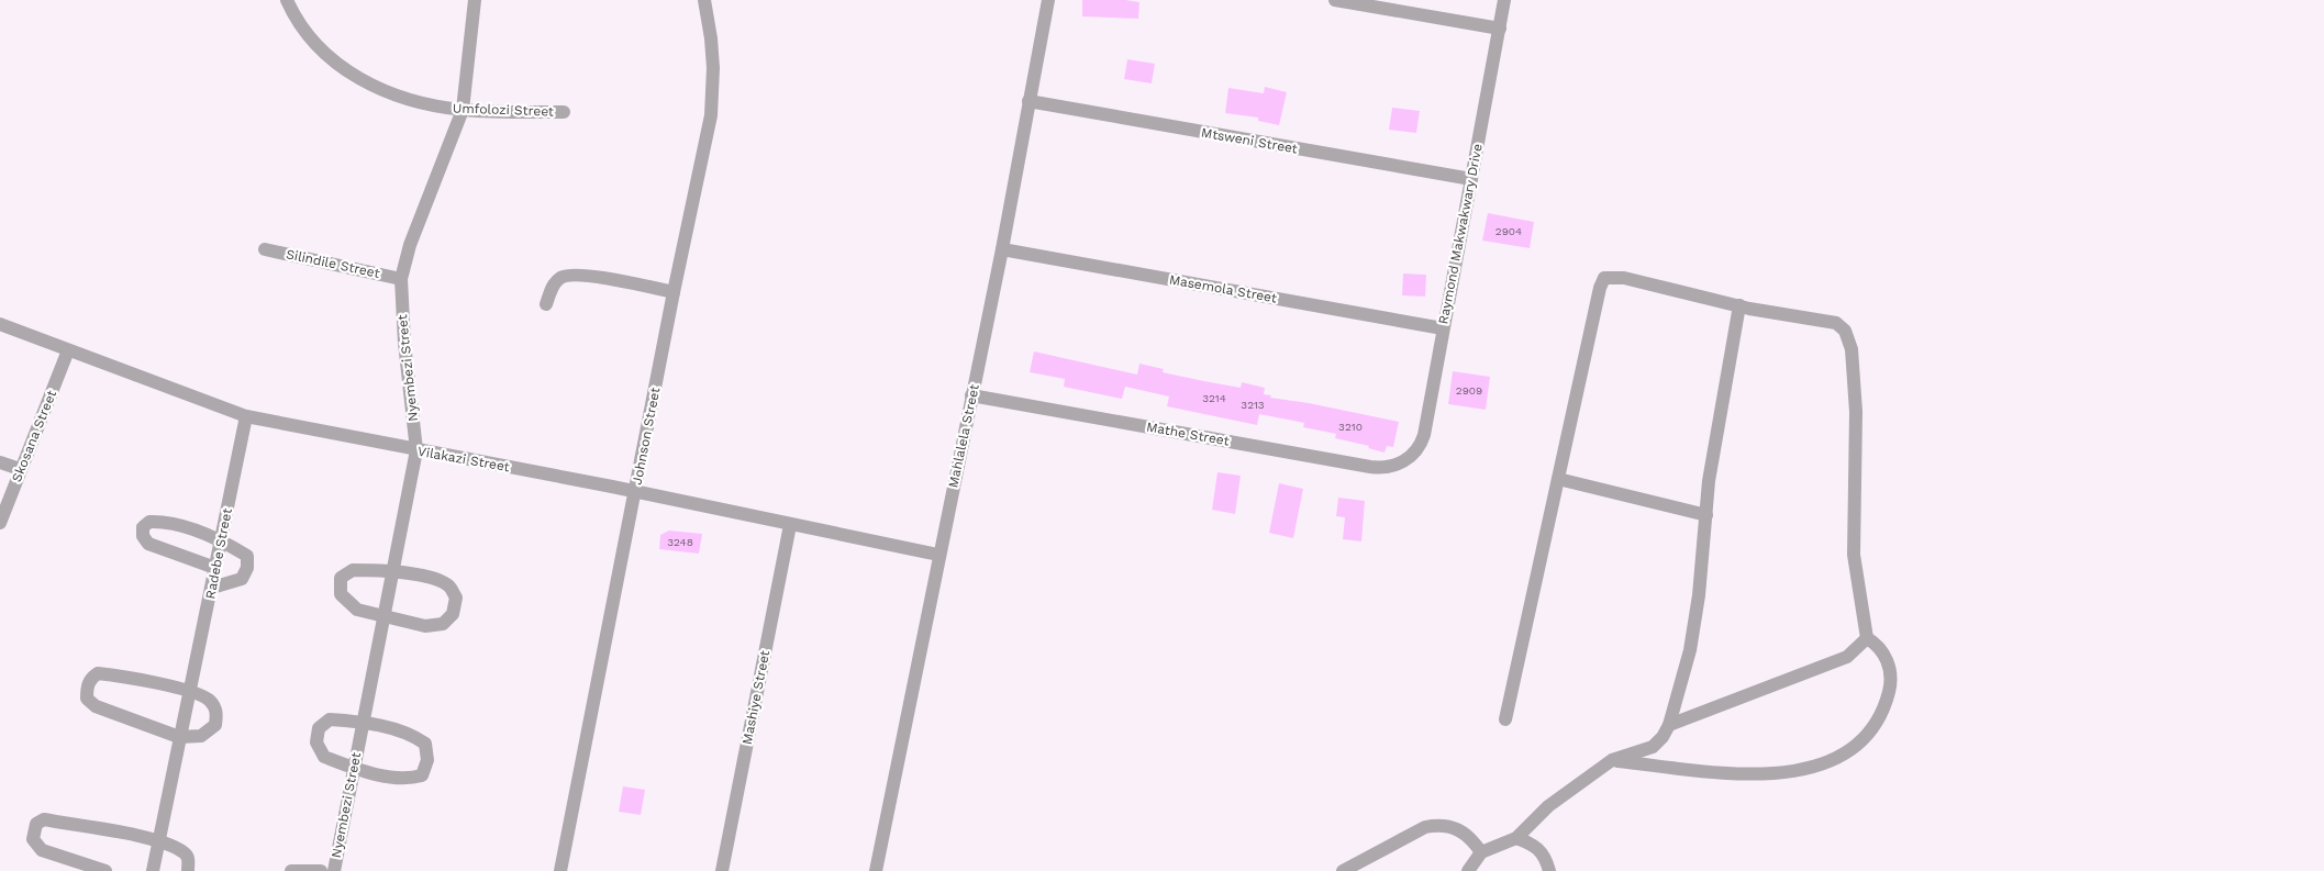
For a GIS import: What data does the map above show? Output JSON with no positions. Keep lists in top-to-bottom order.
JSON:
{
  "streets": {
    "street": [
      "Umfolozi Street",
      "Mtsweni Street",
      "Raymond Makwakwary Drive",
      "Silindile Street",
      "Masemola Street",
      "Nyembezi Street",
      "Mathe Street",
      "Skosana Street",
      "Johnson Street",
      "Mahlalela Street",
      "Vilakazi Street",
      "Radebe Street",
      "Mashiye Street"
    ]
  },
  "crossings": [
    ["Umfolozi Street", "Nyembezi Street"],
    ["Mtsweni Street", "Raymond Makwakwary Drive"],
    ["Mtsweni Street", "Mahlalela Street"],
    ["Raymond Makwakwary Drive", "Masemola Street"],
    ["Raymond Makwakwary Drive", "Mathe Street"],
    ["Silindile Street", "Nyembezi Street"],
    ["Masemola Street", "Mahlalela Street"],
    ["Nyembezi Street", "Vilakazi Street"],
    ["Mathe Street", "Mahlalela Street"],
    ["Skosana Street", "Vilakazi Street"],
    ["Johnson Street", "Vilakazi Street"],
    ["Mahlalela Street", "Vilakazi Street"],
    ["Vilakazi Street", "Radebe Street"],
    ["Vilakazi Street", "Mashiye Street"]
  ],
  "house_numbers": [
    "2904",
    "2909",
    "3214",
    "3213",
    "3210",
    "3248"
  ]
}
